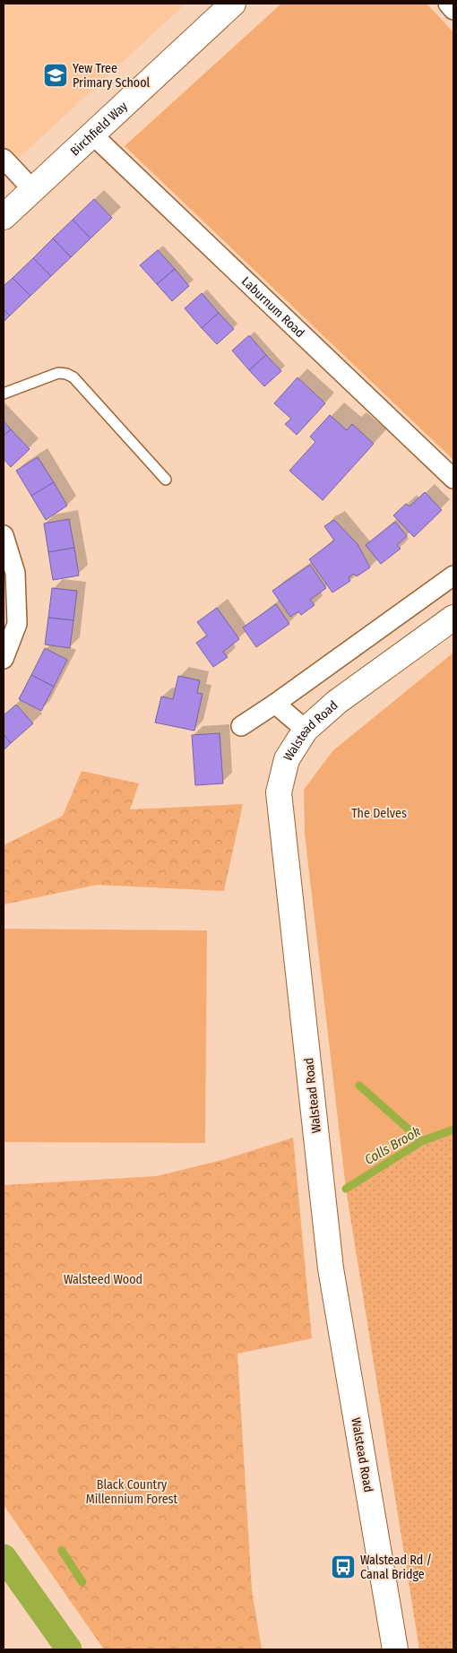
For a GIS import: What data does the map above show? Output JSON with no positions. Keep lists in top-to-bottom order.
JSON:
{
  "streets": {
    "street": ["Birchfield Way", "Laburnum Road", "Walstead Road"]
  },
  "crossings": [
    ["Birchfield Way", "Laburnum Road"]
  ],
  "water": ["Colls Brook"],
  "parks": ["The Delves", "Walsteed Wood", "Black Country Millennium Forest"],
  "places": {
    "school or university": ["Yew Tree Primary School"],
    "bus stop": ["Walstead Rd / Canal Bridge"]
  }
}
